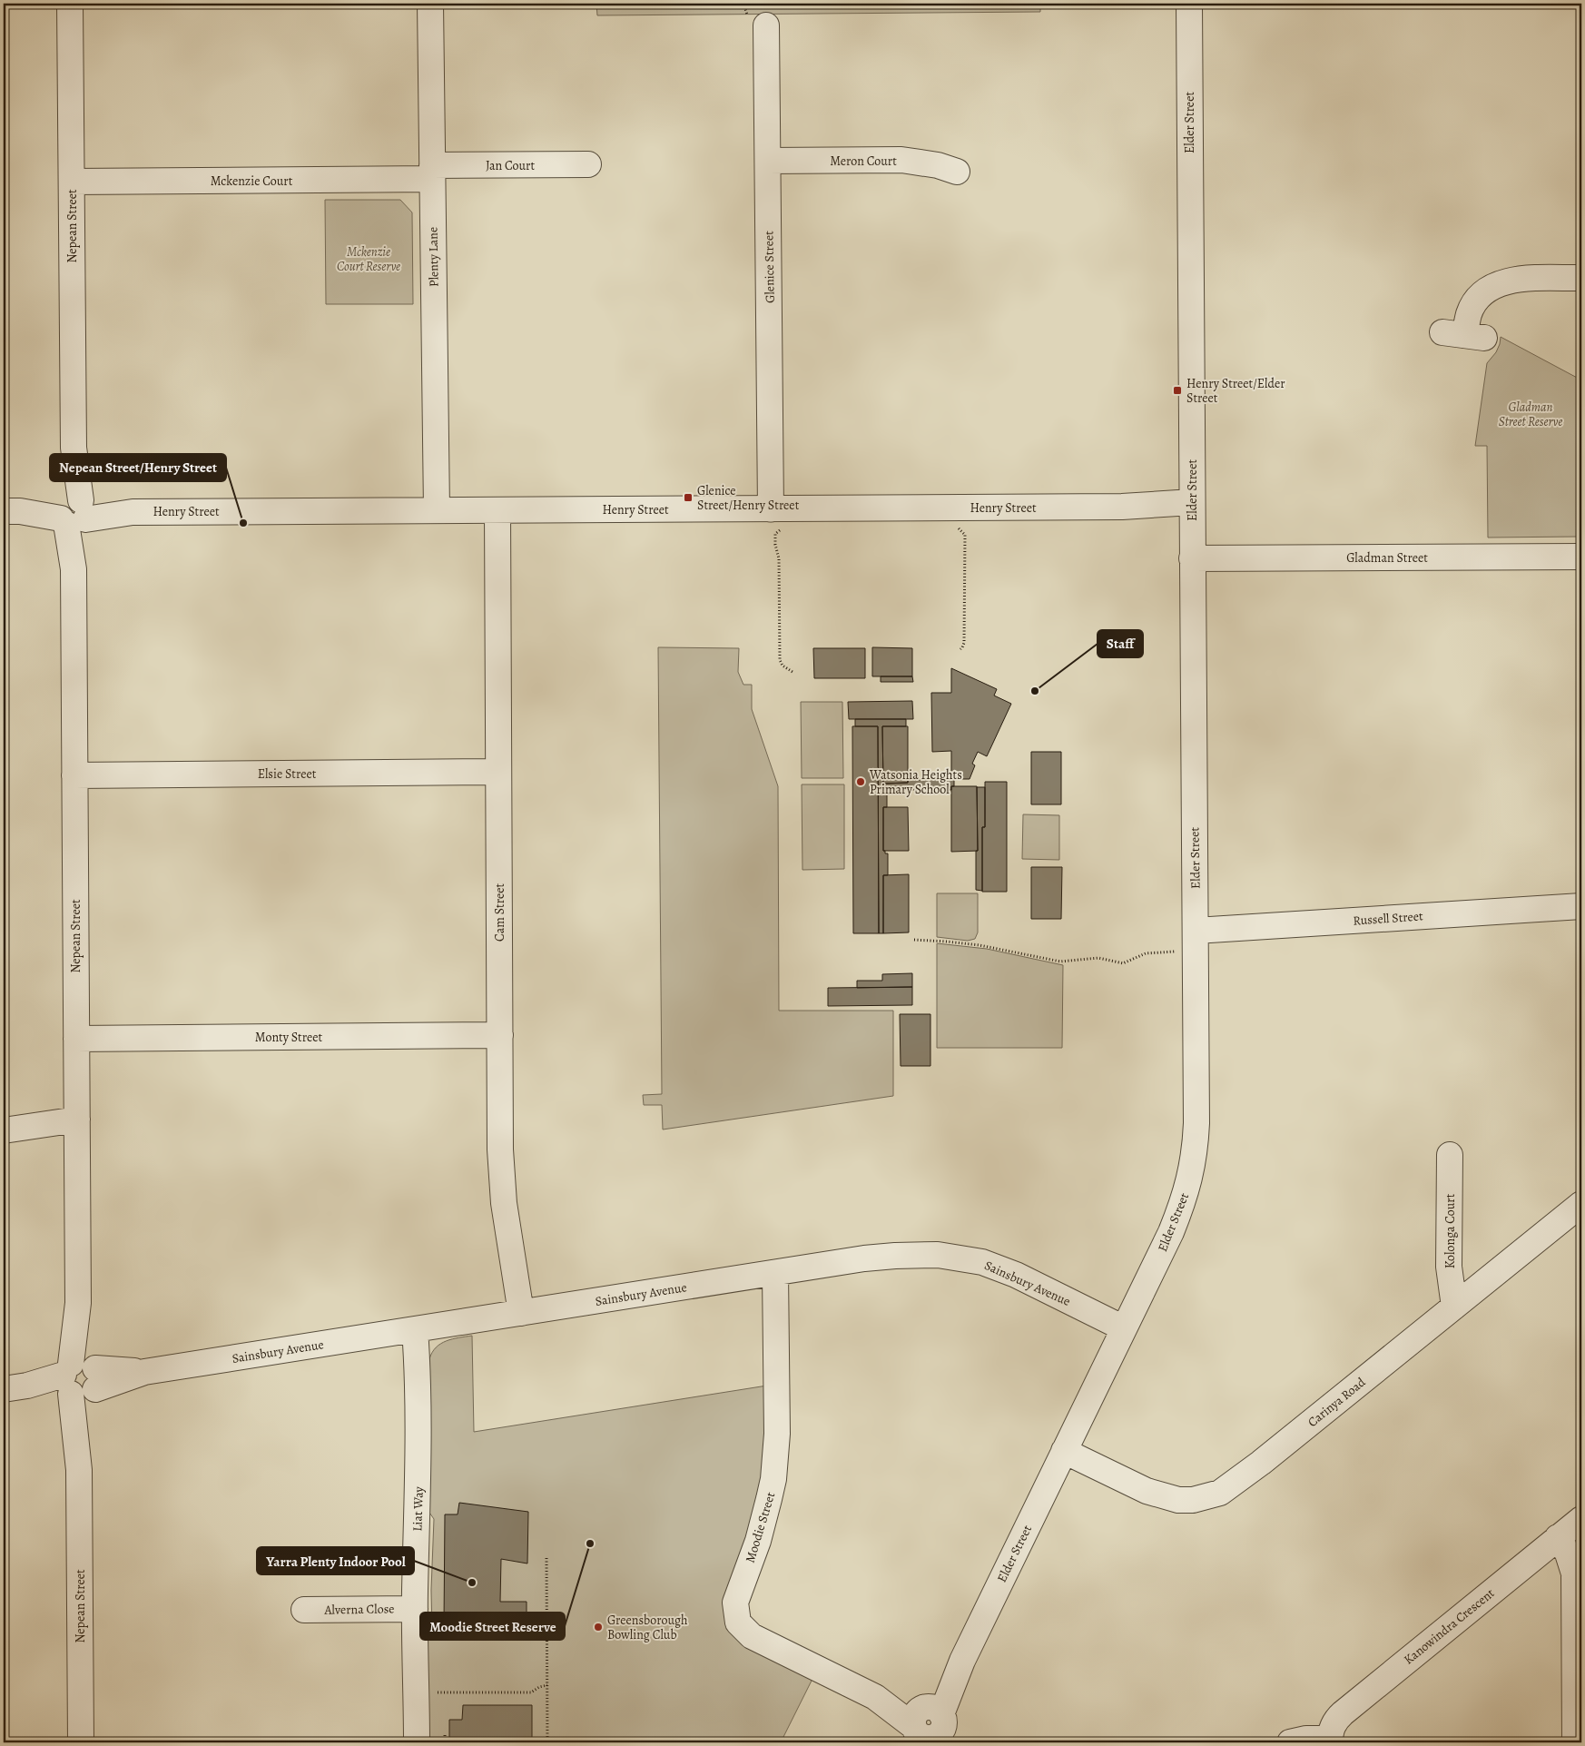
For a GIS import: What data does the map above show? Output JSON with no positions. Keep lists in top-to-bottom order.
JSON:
{
  "streets": {
    "street": [
      "Elder Street",
      "Meron Court",
      "Jan Court",
      "Mckenzie Court",
      "Nepean Street",
      "Plenty Lane",
      "Glenice Street",
      "Henry Street",
      "Gladman Street",
      "Elsie Street",
      "Cam Street",
      "Russell Street",
      "Monty Street",
      "Kolonga Court",
      "Sainsbury Avenue",
      "Carinya Road",
      "Liat Way",
      "Moodie Street",
      "Alverna Close",
      "Kanowindra Crescent"
    ]
  },
  "crossings": [
    ["Elder Street", "Henry Street"],
    ["Elder Street", "Gladman Street"],
    ["Elder Street", "Russell Street"],
    ["Elder Street", "Sainsbury Avenue"],
    ["Elder Street", "Carinya Road"],
    ["Elder Street", "Moodie Street"],
    ["Meron Court", "Glenice Street"],
    ["Jan Court", "Mckenzie Court"],
    ["Jan Court", "Plenty Lane"],
    ["Mckenzie Court", "Nepean Street"],
    ["Mckenzie Court", "Plenty Lane"],
    ["Nepean Street", "Henry Street"],
    ["Nepean Street", "Elsie Street"],
    ["Nepean Street", "Monty Street"],
    ["Nepean Street", "Sainsbury Avenue"],
    ["Plenty Lane", "Henry Street"],
    ["Glenice Street", "Henry Street"],
    ["Henry Street", "Cam Street"],
    ["Elsie Street", "Cam Street"],
    ["Cam Street", "Monty Street"],
    ["Cam Street", "Sainsbury Avenue"],
    ["Kolonga Court", "Carinya Road"],
    ["Sainsbury Avenue", "Liat Way"],
    ["Sainsbury Avenue", "Moodie Street"],
    ["Liat Way", "Alverna Close"]
  ],
  "parks": ["Mckenzie Court Reserve", "Gladman Street Reserve"],
  "places": {
    "transit": ["Henry Street/Elder Street", "Glenice Street/Henry Street"],
    "other": [
      "Nepean Street/Henry Street",
      "Staff",
      "Watsonia Heights Primary School",
      "Moodie Street Reserve",
      "Yarra Plenty Indoor Pool",
      "Greensborough Bowling Club"
    ]
  }
}
